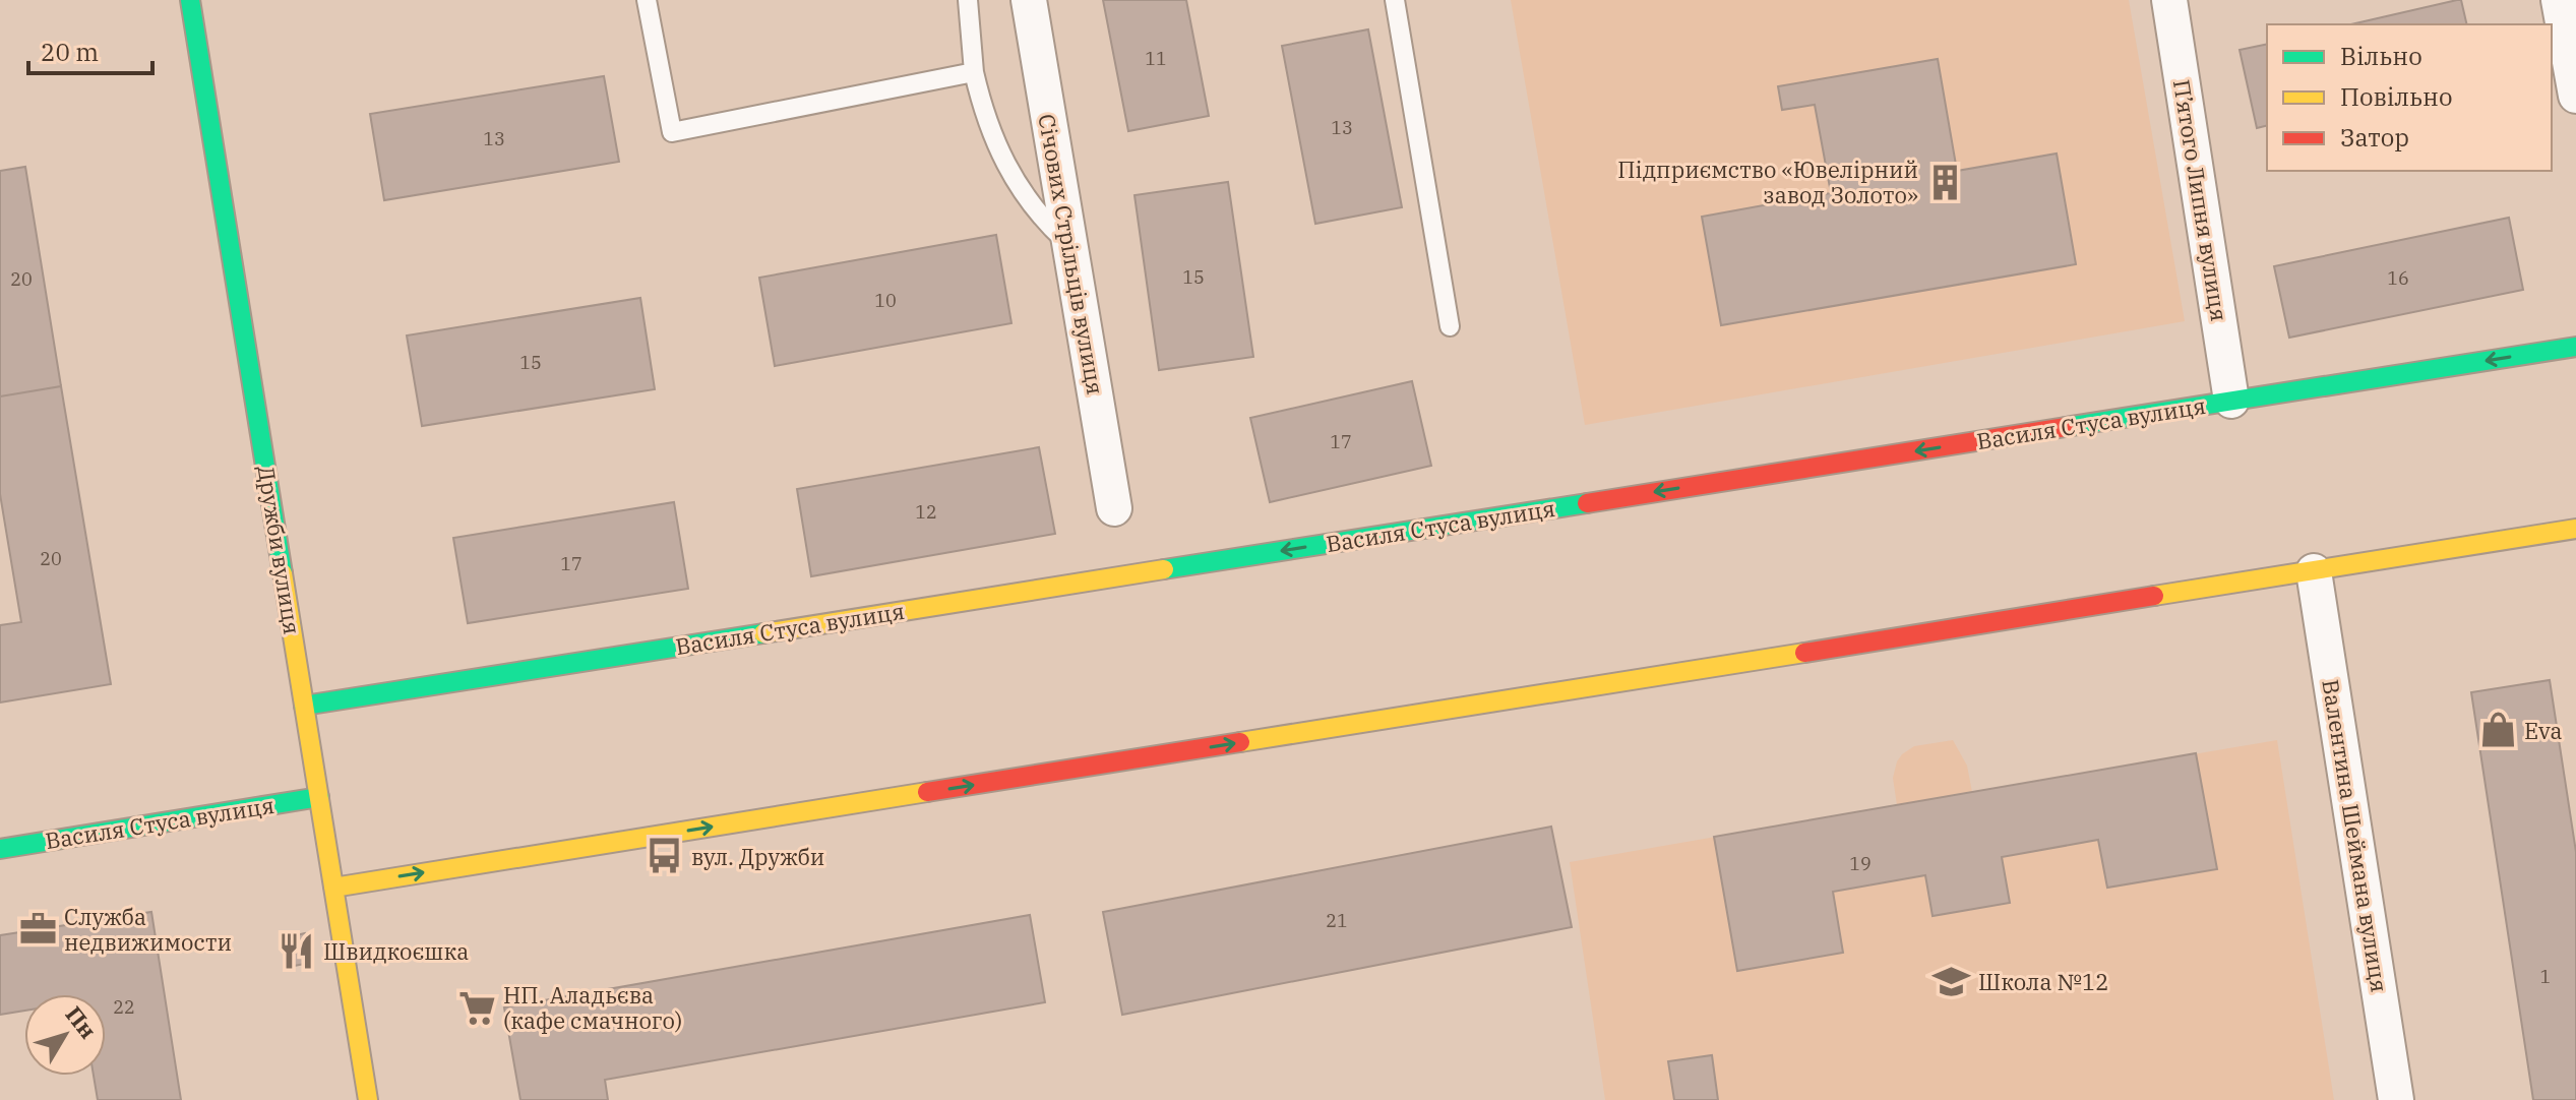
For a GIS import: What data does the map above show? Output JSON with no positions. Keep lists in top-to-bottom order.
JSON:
{
  "streets": {
    "street": [
      "П’ятого Липня вулиця",
      "Січових Стрільців вулиця",
      "Василя Стуса вулиця",
      "Дружби вулиця",
      "Валентина Шеймана вулиця"
    ]
  },
  "crossings": [
    ["П’ятого Липня вулиця", "Василя Стуса вулиця"],
    ["Василя Стуса вулиця", "Дружби вулиця"]
  ],
  "one_way": ["Василя Стуса вулиця"],
  "places": {
    "building": ["Підприємство «Ювелірний завод Золото»"],
    "shop": ["Eva"],
    "bus stop": ["вул. Дружби"],
    "office": ["Служба недвижимости"],
    "restaurant": ["Швидкоєшка"],
    "school or university": ["Школа №12"],
    "supermarket": ["НП. Аладьєва (кафе смачного)"]
  },
  "house_numbers": [
    "11",
    "13",
    "13",
    "15",
    "16",
    "20",
    "10",
    "15",
    "17",
    "12",
    "20",
    "17",
    "19",
    "21",
    "1",
    "22"
  ],
  "legend": ["Вільно", "Повільно", "Затор"],
  "scale_bar": "20 m",
  "north": "top right"
}
